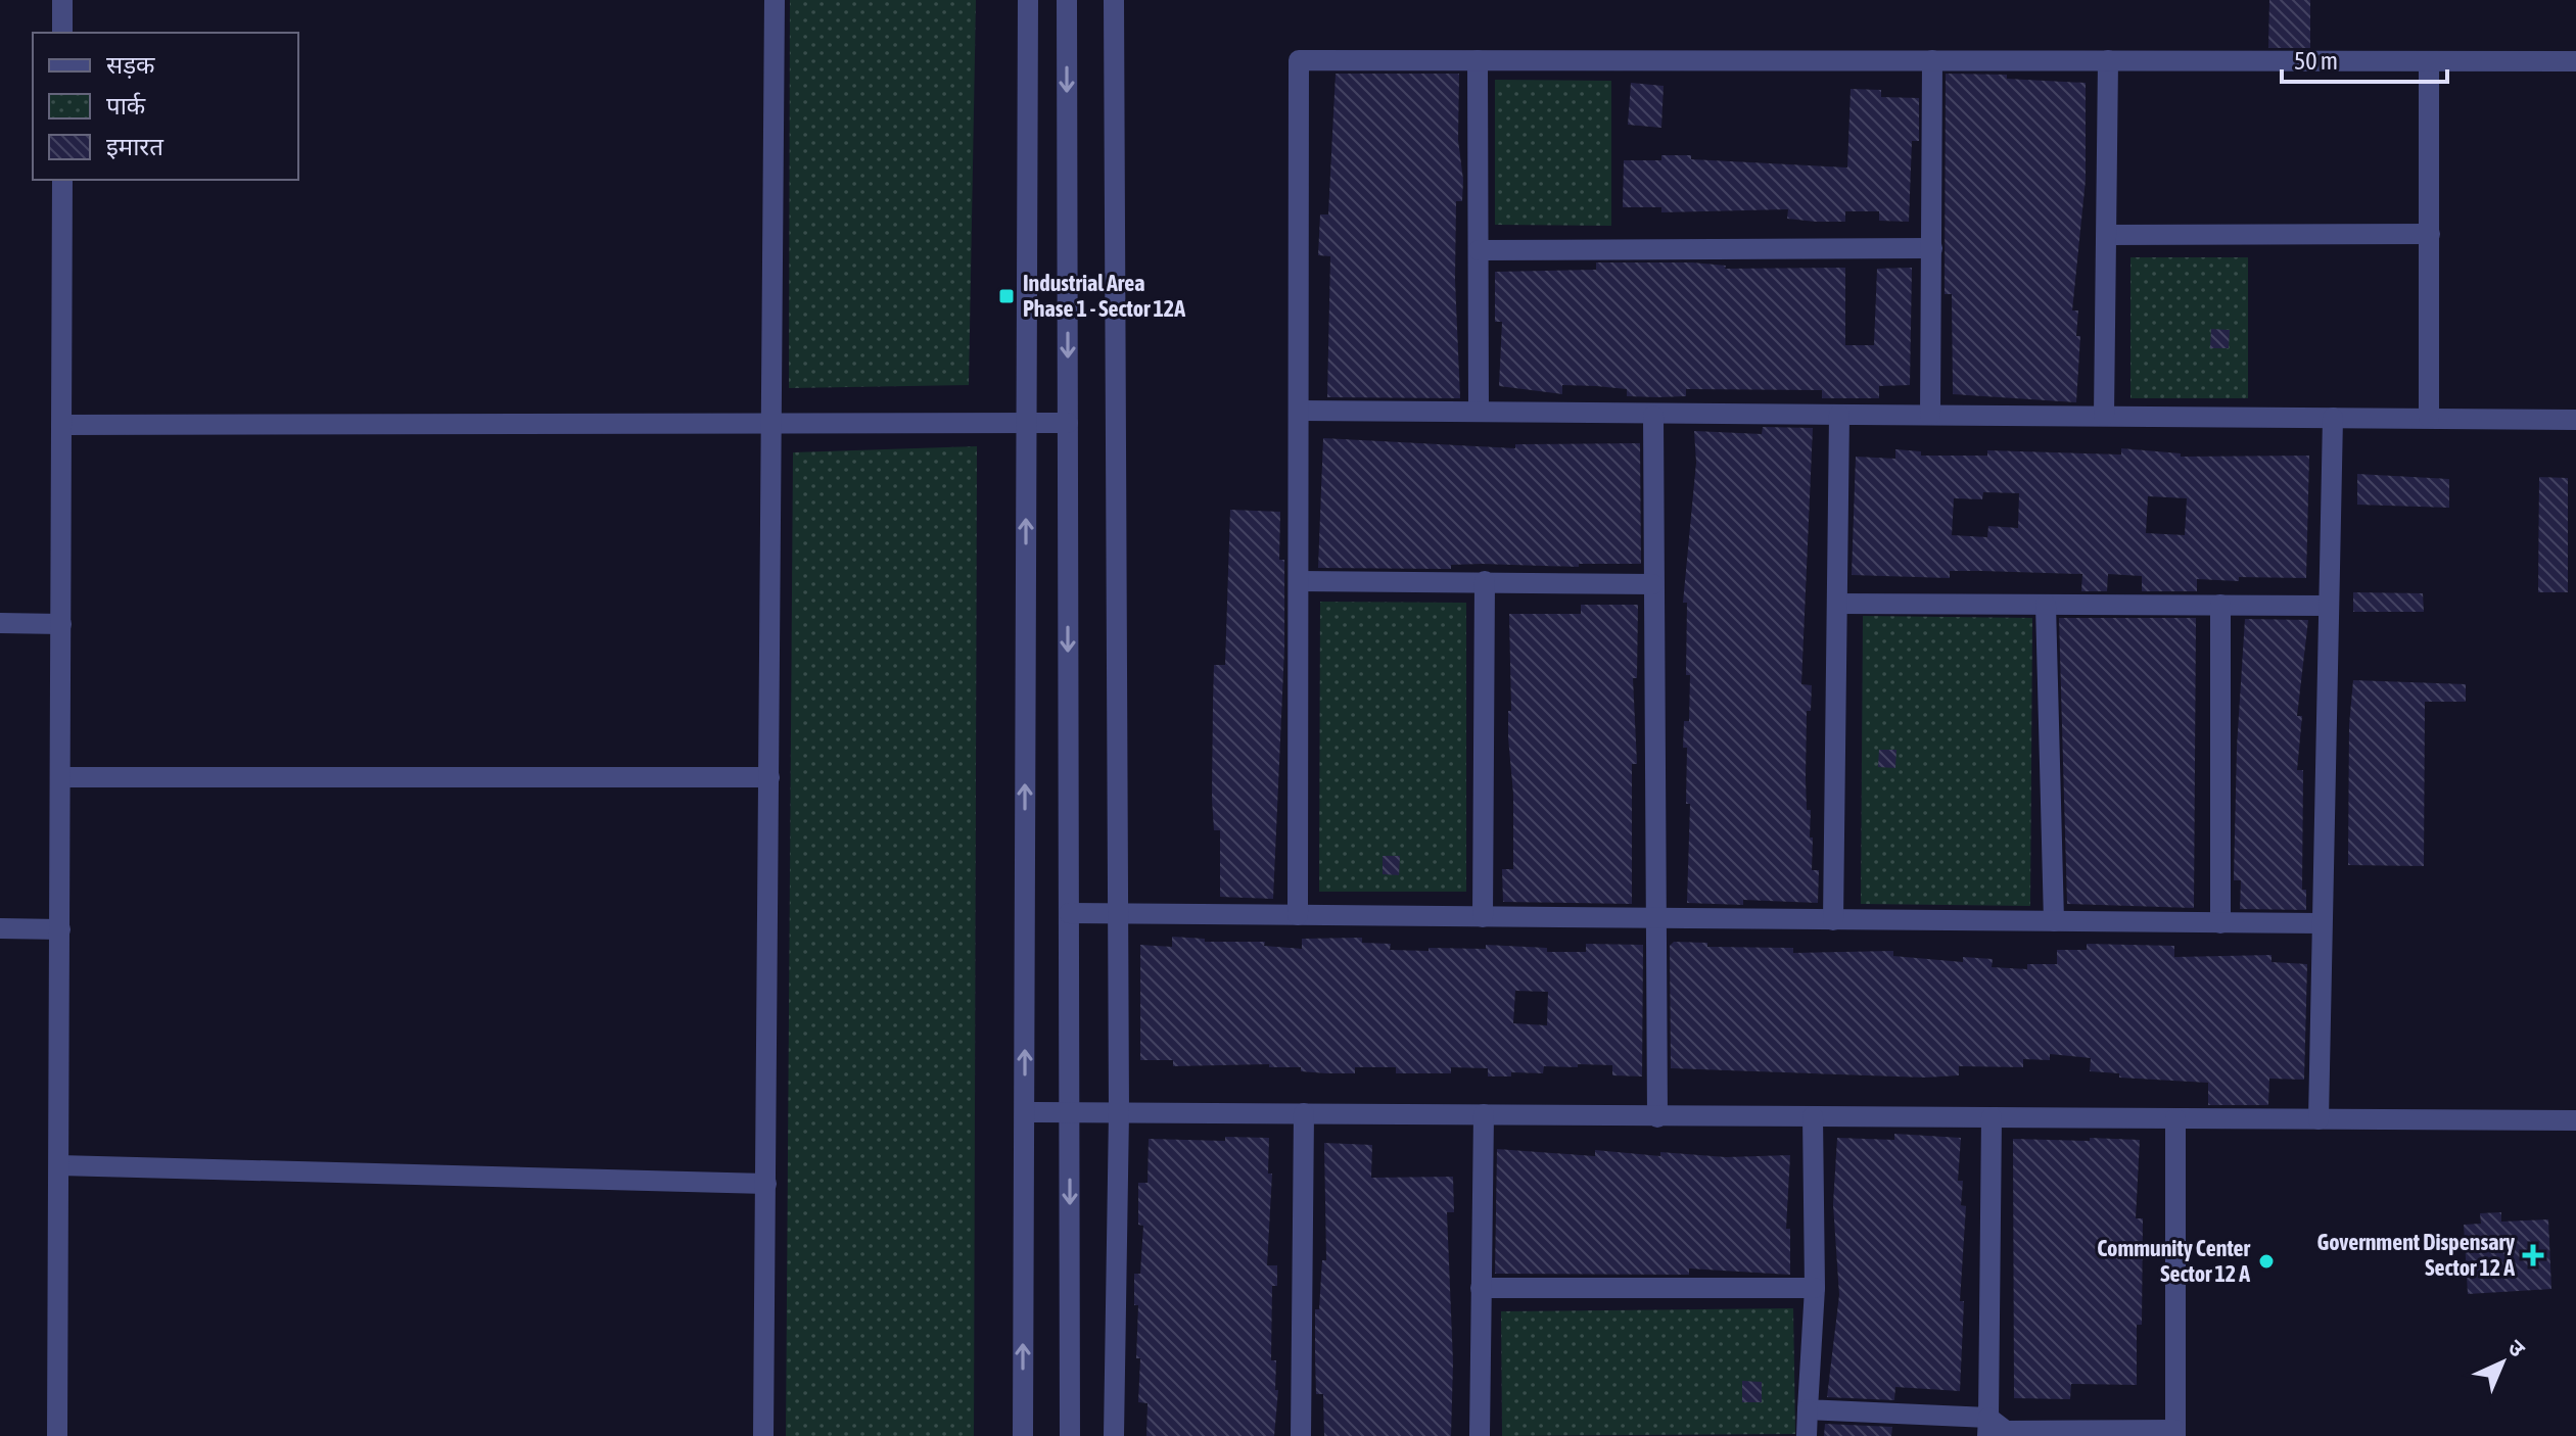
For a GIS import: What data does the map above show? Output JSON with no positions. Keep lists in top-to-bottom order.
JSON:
{
  "places": {
    "transit": ["Industrial Area Phase 1 - Sector 12A"],
    "health": ["Government Dispensary Sector 12 A"],
    "other": ["Community Center Sector 12 A"]
  },
  "legend": ["सड़क", "पार्क", "इमारत"],
  "scale_bar": "50 m",
  "north": "top right"
}
